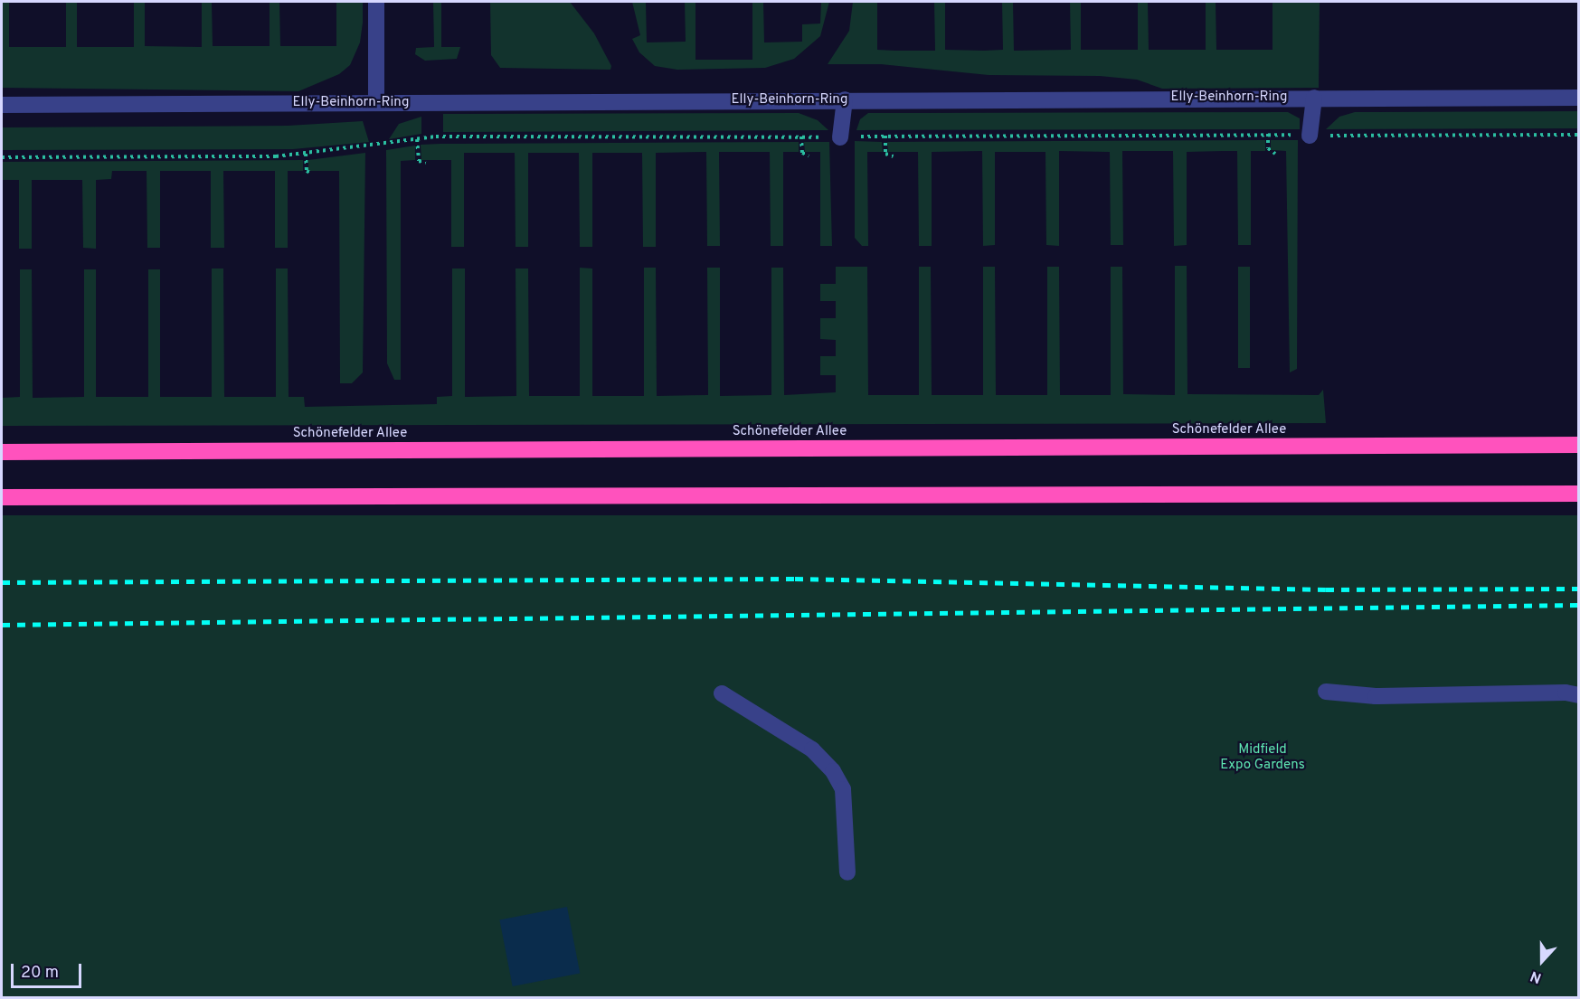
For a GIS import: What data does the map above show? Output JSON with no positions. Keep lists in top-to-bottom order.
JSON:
{
  "streets": {
    "highway": ["Schönefelder Allee"],
    "street": ["Elly-Beinhorn-Ring"]
  },
  "parks": ["Midfield Expo Gardens"],
  "scale_bar": "20 m",
  "north": "bottom"
}
